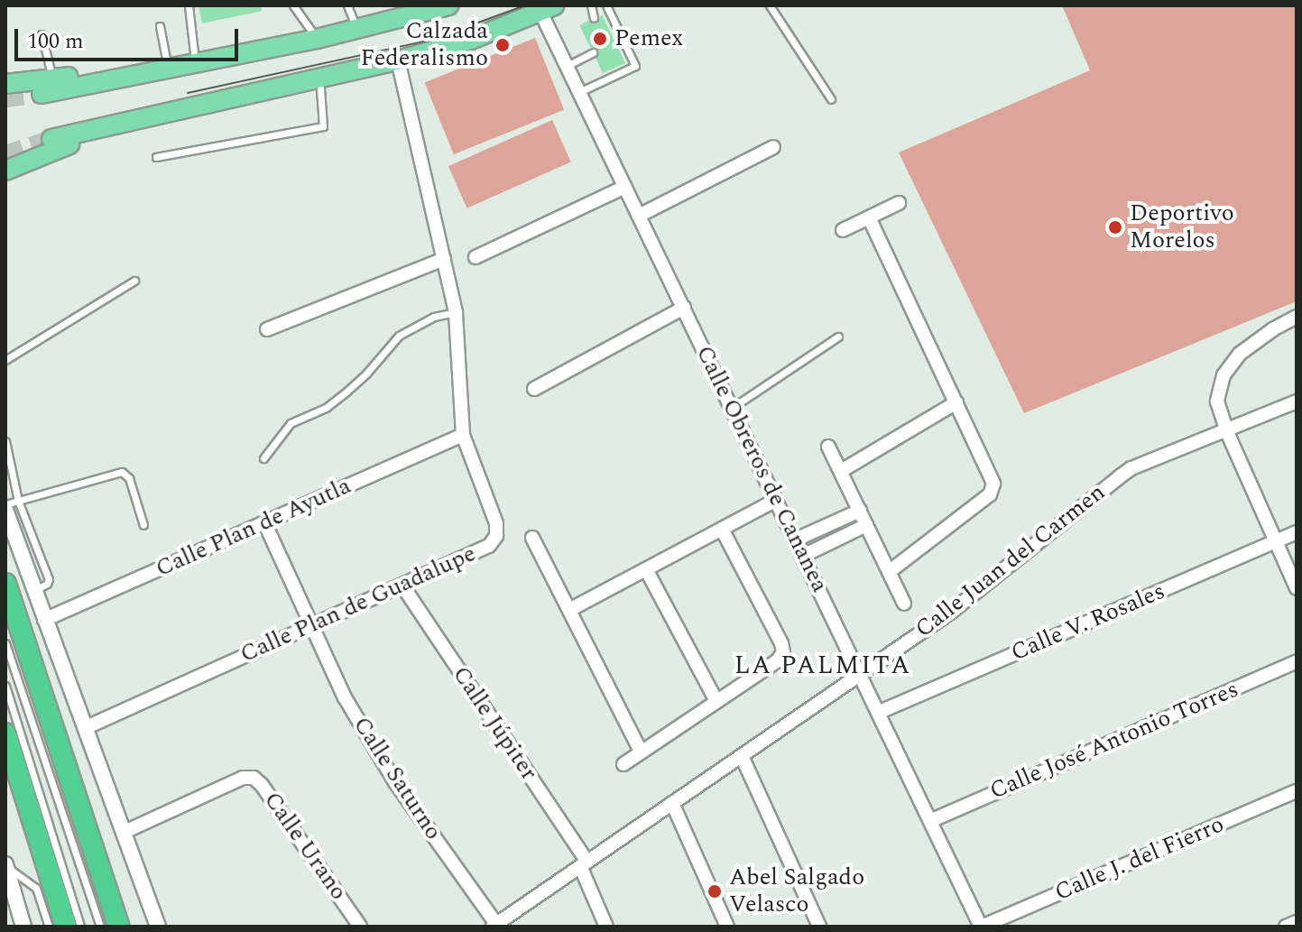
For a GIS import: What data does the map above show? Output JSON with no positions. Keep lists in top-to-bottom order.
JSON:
{
  "streets": {
    "street": [
      "Calle Obreros de Cananea",
      "Calle Plan de Ayutla",
      "Calle Juan del Carmen",
      "Calle Plan de Guadalupe",
      "Calle V. Rosales",
      "Calle Júpiter",
      "Calle José Antonio Torres",
      "Calle Saturno",
      "Calle Urano",
      "Calle J. del Fierro"
    ]
  },
  "crossings": [
    ["Calle Obreros de Cananea", "Calle Juan del Carmen"],
    ["Calle Obreros de Cananea", "Calle V. Rosales"],
    ["Calle Obreros de Cananea", "Calle José Antonio Torres"],
    ["Calle Obreros de Cananea", "Calle J. del Fierro"],
    ["Calle Plan de Ayutla", "Calle Plan de Guadalupe"],
    ["Calle Plan de Ayutla", "Calle Saturno"],
    ["Calle Juan del Carmen", "Calle Júpiter"],
    ["Calle Juan del Carmen", "Calle Saturno"],
    ["Calle Plan de Guadalupe", "Calle Júpiter"],
    ["Calle Plan de Guadalupe", "Calle Saturno"]
  ],
  "districts": ["LA PALMITA"],
  "places": [
    "Pemex",
    "Calzada Federalismo",
    "Deportivo Morelos",
    "Abel Salgado Velasco"
  ],
  "scale_bar": "100 m"
}
